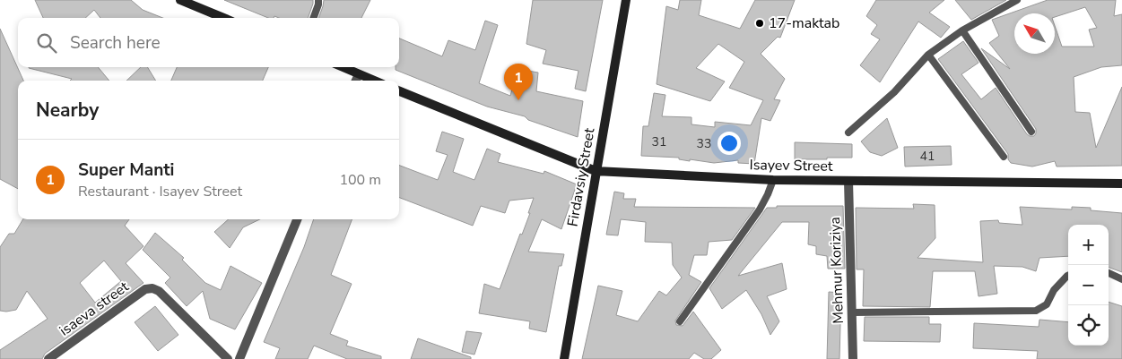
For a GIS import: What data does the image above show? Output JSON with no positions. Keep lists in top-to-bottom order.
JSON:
{
  "streets": {
    "main road": ["Isayev Street", "Firdavsiy Street"],
    "street": ["Mehmur Koriziya"]
  },
  "crossings": [
    ["Isayev Street", "Firdavsiy Street"],
    ["Isayev Street", "Mehmur Koriziya"]
  ],
  "places": ["17-maktab"],
  "house_numbers": ["31", "33", "41"],
  "north": "top left",
  "page": {
    "search": "Search here",
    "pins": "1",
    "heading": "Nearby",
    "list": [
      {
        "mark": "1",
        "name": "Super Manti",
        "note": "Restaurant · Isayev Street",
        "value": "100 m"
      }
    ],
    "map_buttons": ["+", "−"]
  }
}
